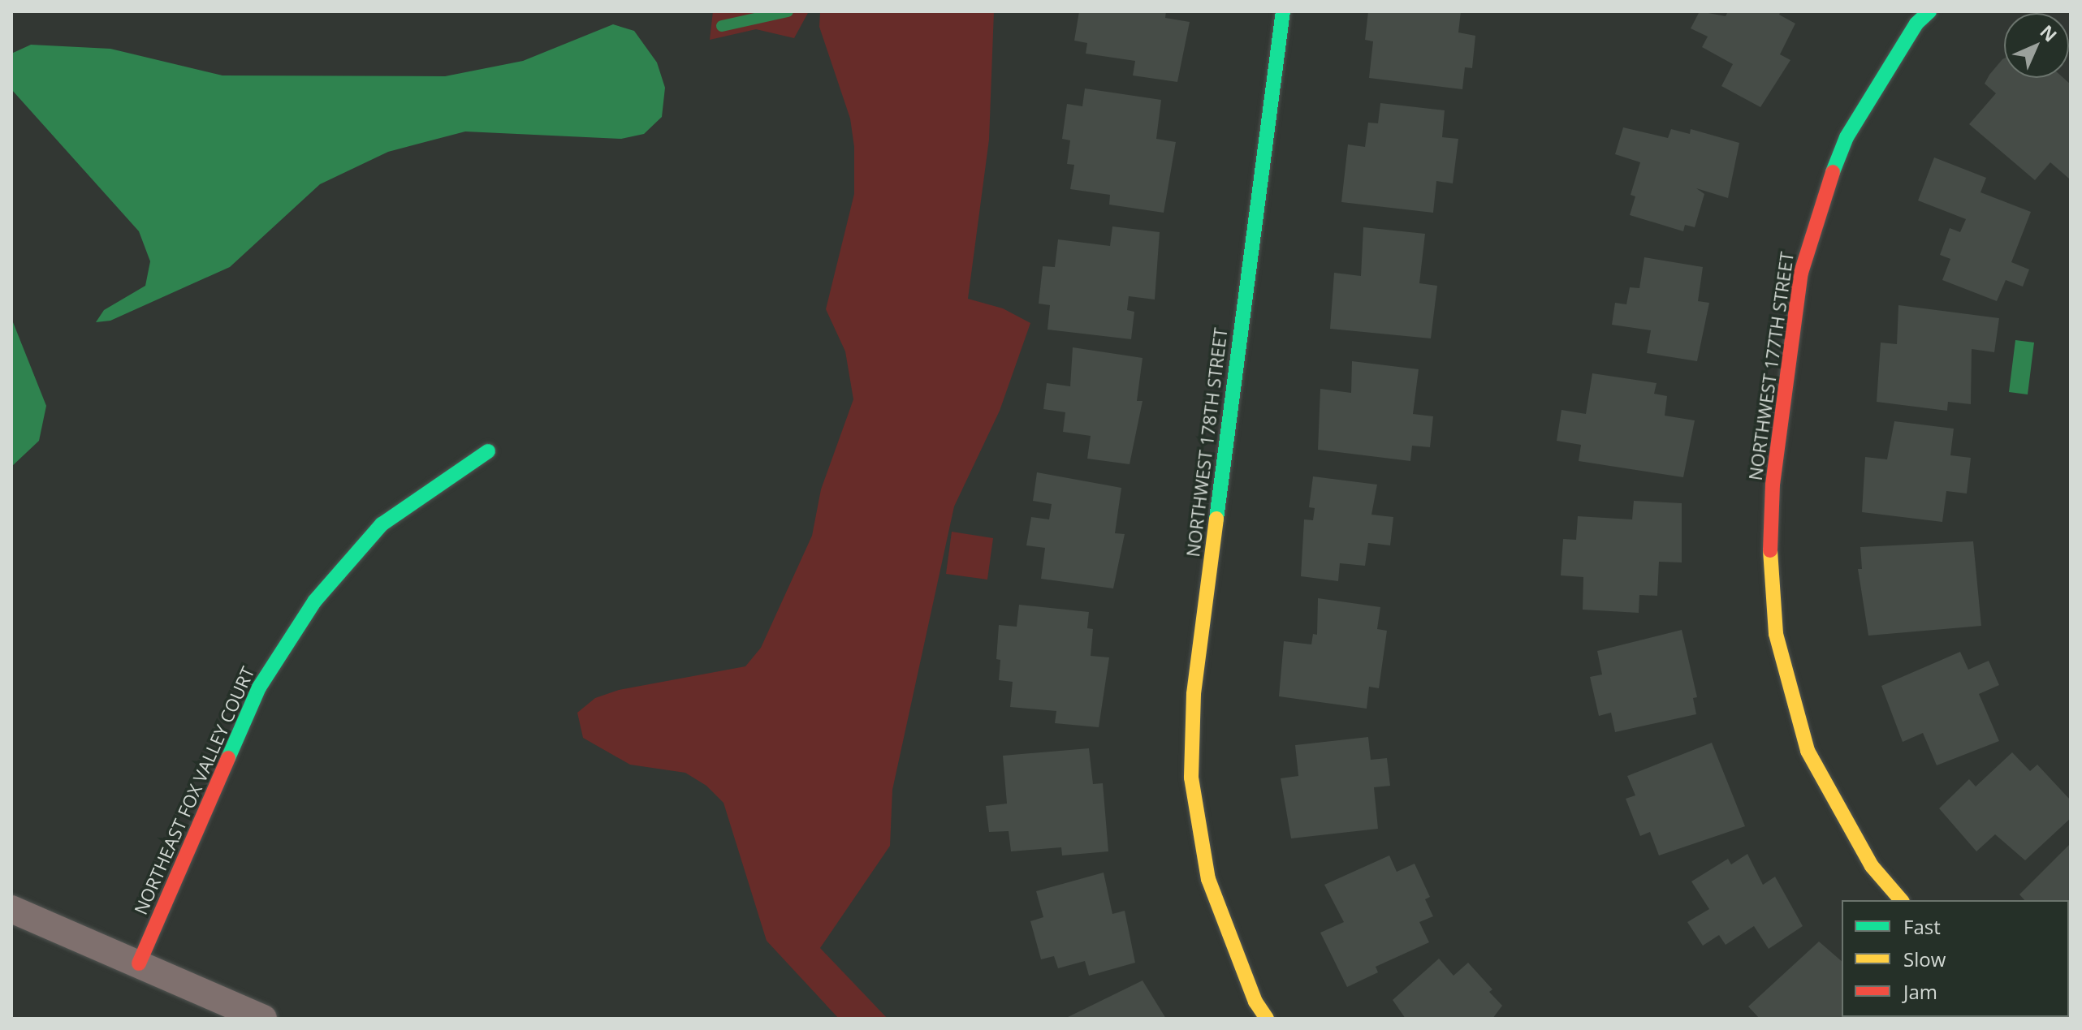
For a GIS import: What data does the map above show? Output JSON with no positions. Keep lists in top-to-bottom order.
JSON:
{
  "streets": {
    "street": ["NORTHWEST 177TH STREET", "NORTHWEST 178TH STREET", "NORTHEAST FOX VALLEY COURT"]
  },
  "legend": ["Fast", "Slow", "Jam"],
  "north": "top right"
}
